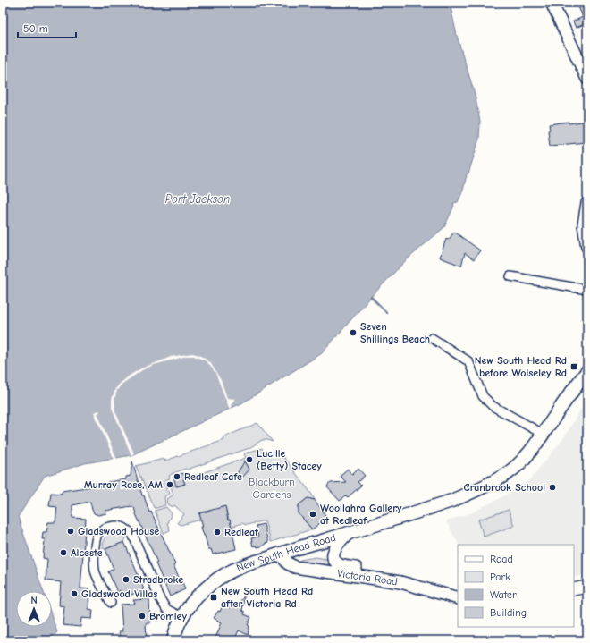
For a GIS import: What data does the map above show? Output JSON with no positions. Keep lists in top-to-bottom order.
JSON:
{
  "streets": {
    "main road": ["New South Head Road"],
    "street": ["Victoria Road"]
  },
  "crossings": [
    ["New South Head Road", "Victoria Road"]
  ],
  "water": ["Port Jackson"],
  "parks": ["Blackburn Gardens"],
  "places": {
    "other": [
      "Seven Shillings Beach",
      "Lucille (Betty) Stacey",
      "Redleaf Cafe",
      "Murray Rose, AM",
      "Cranbrook School",
      "Woollahra Gallery at Redleaf",
      "Gladswood House",
      "Redleaf",
      "Alceste",
      "Stradbroke",
      "Gladswood Villas",
      "Bromley"
    ],
    "transit": ["New South Head Rd before Wolseley Rd", "New South Head Rd after Victoria Rd"]
  },
  "legend": [
    "Road",
    "Park",
    "Water",
    "Building"
  ],
  "scale_bar": "50 m",
  "north": "top"
}
